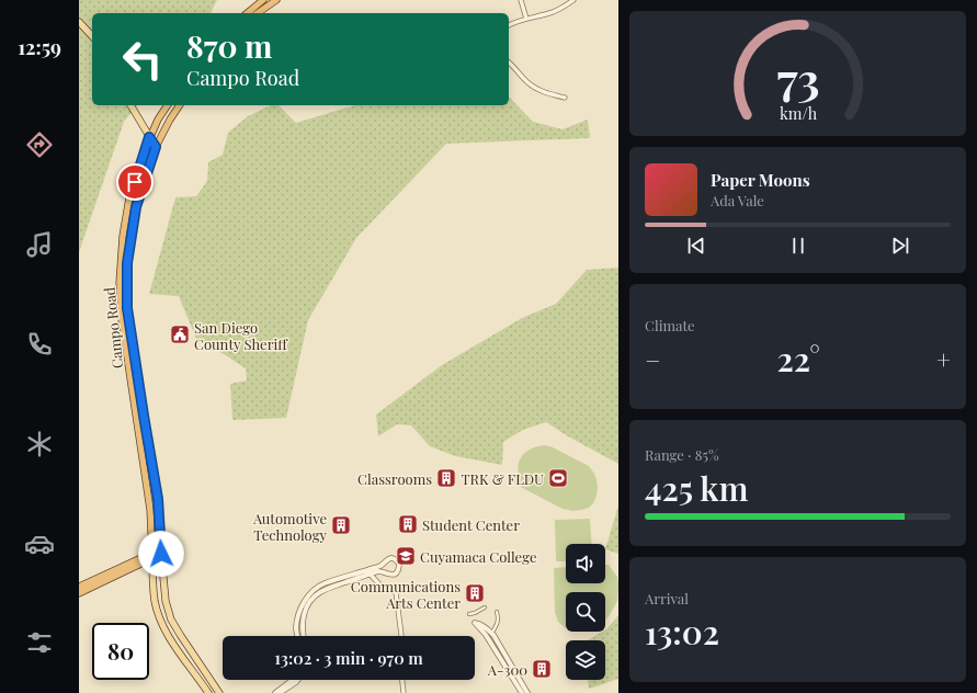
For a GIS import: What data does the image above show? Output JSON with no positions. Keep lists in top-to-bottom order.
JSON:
{
  "streets": {
    "highway": ["Campo Road"]
  },
  "places": {
    "public building": ["San Diego County Sheriff"],
    "building": [
      "Classrooms",
      "Student Center",
      "Automotive Technology",
      "Communications Arts Center",
      "A-300"
    ],
    "sports": ["TRK & FLDU"],
    "school or university": ["Cuyamaca College"]
  },
  "page": {
    "tabs": "12:59",
    "turn": ["870 m", "Campo Road"],
    "song": ["Paper Moons", "Ada Vale"],
    "tile": [
      "Climate",
      ["Range · 85%", "425 km"],
      ["Arrival", "13:02"]
    ],
    "heat": ["−", "22°", "+"],
    "limit": "80",
    "trip": "13:02 · 3 min · 970 m",
    "gauge": ["73", "km/h"]
  }
}
